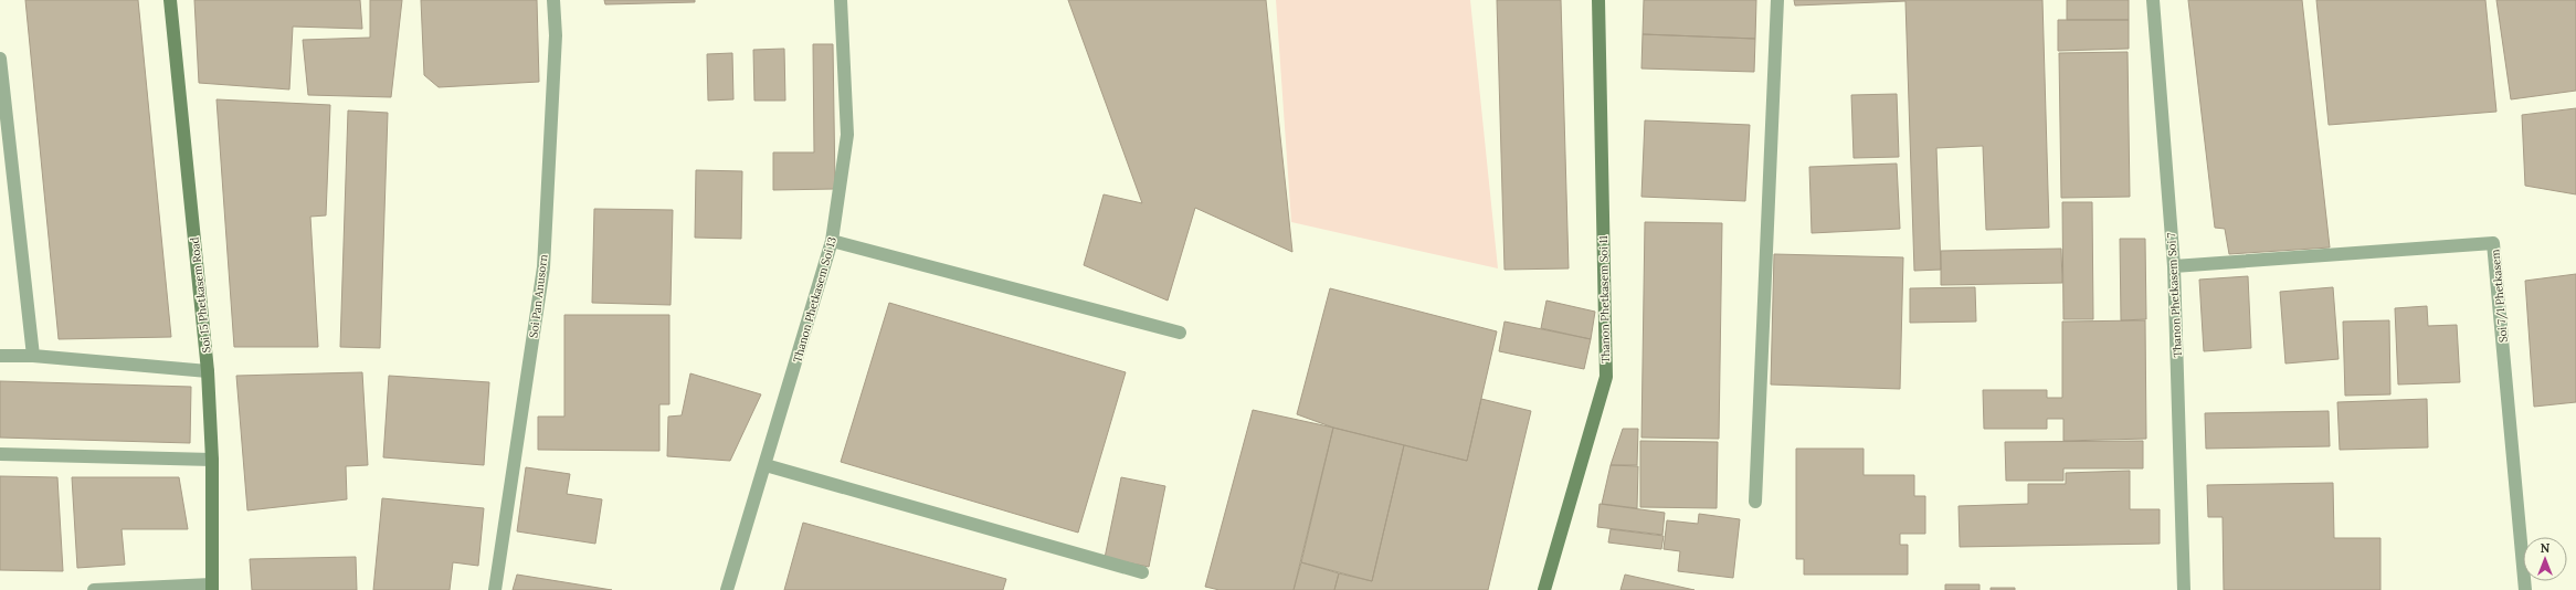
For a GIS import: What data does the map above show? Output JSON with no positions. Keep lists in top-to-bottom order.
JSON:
{
  "streets": {
    "street": [
      "Soi 15 Phetkasem Road",
      "Thanon Phetkasem Soi 7",
      "Soi Pan Anusorn",
      "Soi 7/1 Phetkasem",
      "Thanon Phetkasem Soi 13",
      "Thanon Phetkasem Soi 11"
    ]
  },
  "crossings": [
    ["Thanon Phetkasem Soi 7", "Soi 7/1 Phetkasem"]
  ],
  "north": "top"
}
